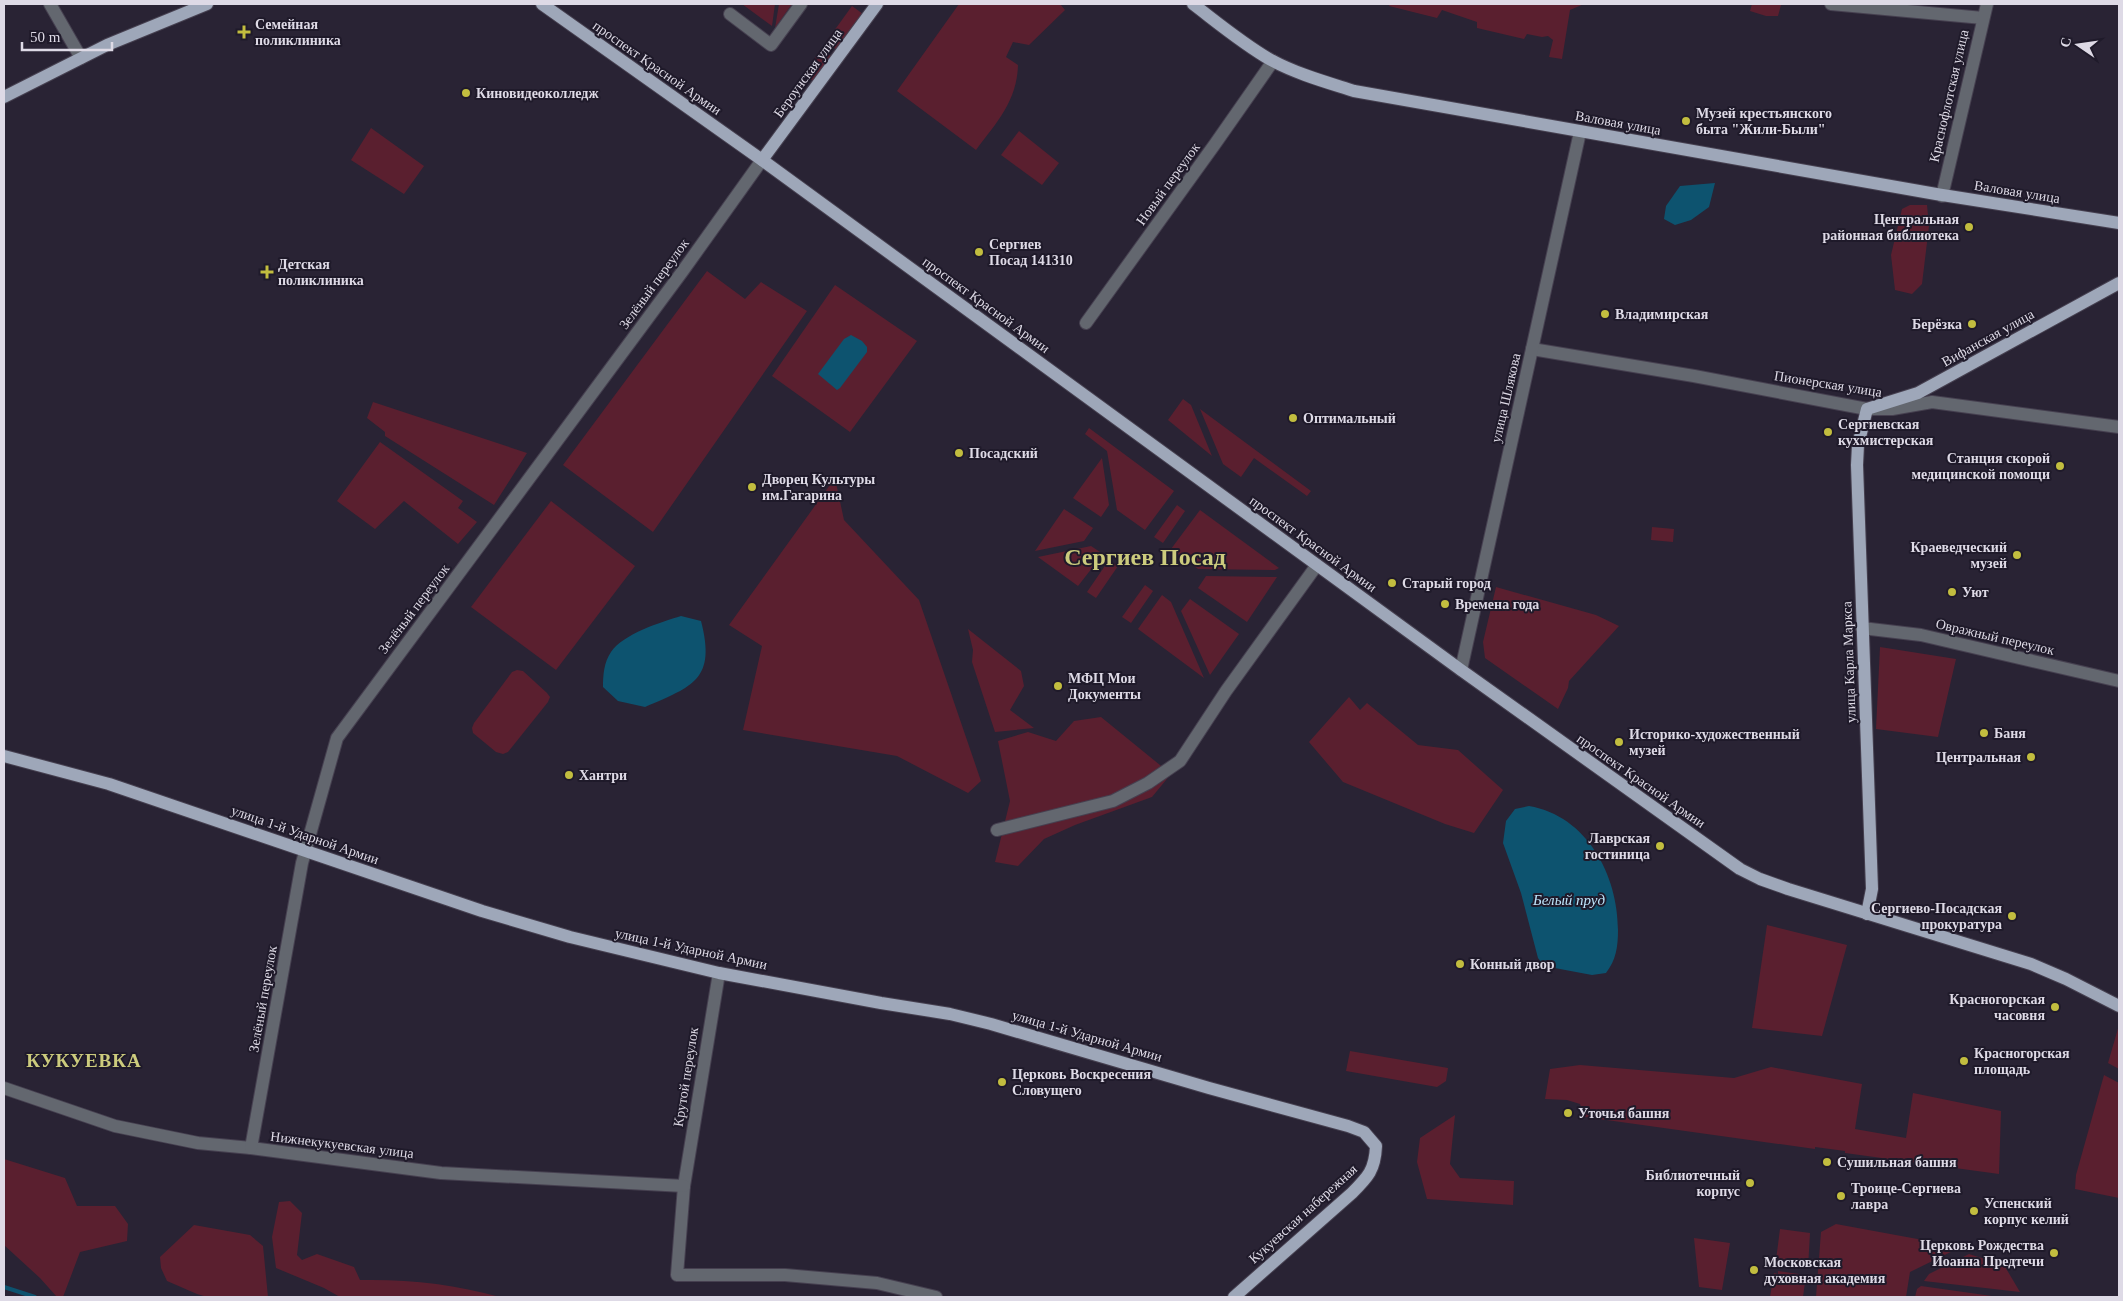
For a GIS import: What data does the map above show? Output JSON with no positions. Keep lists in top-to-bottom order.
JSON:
{
  "streets": {
    "main road": [
      "проспект Красной Армии",
      "Бероунская улица",
      "Валовая улица",
      "Вифанская улица",
      "улица Карла Маркса",
      "улица 1-й Ударной Армии",
      "Кукуевская набережная"
    ],
    "street": [
      "Краснофлотская улица",
      "Новый переулок",
      "Зелёный переулок",
      "Пионерская улица",
      "улица Шлякова",
      "Овражный переулок",
      "Крутой переулок",
      "Нижнекукуевская улица"
    ]
  },
  "crossings": [
    ["проспект Красной Армии", "Бероунская улица"],
    ["проспект Красной Армии", "Зелёный переулок"],
    ["проспект Красной Армии", "улица Шлякова"],
    ["проспект Красной Армии", "улица Карла Маркса"],
    ["Бероунская улица", "Зелёный переулок"],
    ["Краснофлотская улица", "Валовая улица"],
    ["Валовая улица", "Новый переулок"],
    ["Валовая улица", "улица Шлякова"],
    ["Зелёный переулок", "улица 1-й Ударной Армии"],
    ["Зелёный переулок", "Нижнекукуевская улица"],
    ["Вифанская улица", "Пионерская улица"],
    ["Вифанская улица", "улица Карла Маркса"],
    ["Пионерская улица", "улица Шлякова"],
    ["Пионерская улица", "улица Карла Маркса"],
    ["Овражный переулок", "улица Карла Маркса"],
    ["улица 1-й Ударной Армии", "Крутой переулок"],
    ["улица 1-й Ударной Армии", "Кукуевская набережная"],
    ["Крутой переулок", "Нижнекукуевская улица"]
  ],
  "districts": ["Сергиев Посад", "КУКУЕВКА"],
  "water": ["Белый пруд"],
  "places": {
    "health": ["Семейная поликлиника", "Детская поликлиника"],
    "other": [
      "Киновидеоколледж",
      "Музей крестьянского быта \"Жили-Были\"",
      "Центральная районная библиотека",
      "Сергиев Посад 141310",
      "Владимирская",
      "Берёзка",
      "Оптимальный",
      "Сергиевская кухмистерская",
      "Посадский",
      "Станция скорой медицинской помощи",
      "Дворец Культуры им.Гагарина",
      "Краеведческий музей",
      "Старый город",
      "Уют",
      "Времена года",
      "МФЦ Мои Документы",
      "Баня",
      "Историко-художественный музей",
      "Центральная",
      "Хантри",
      "Лаврская гостиница",
      "Сергиево-Посадская прокуратура",
      "Конный двор",
      "Красногорская часовня",
      "Красногорская площадь",
      "Церковь Воскресения Словущего",
      "Уточья башня",
      "Сушильная башня",
      "Библиотечный корпус",
      "Троице-Сергиева лавра",
      "Успенский корпус келий",
      "Церковь Рождества Иоанна Предтечи",
      "Московская духовная академия"
    ]
  },
  "scale_bar": "50 m",
  "north": "left"
}
